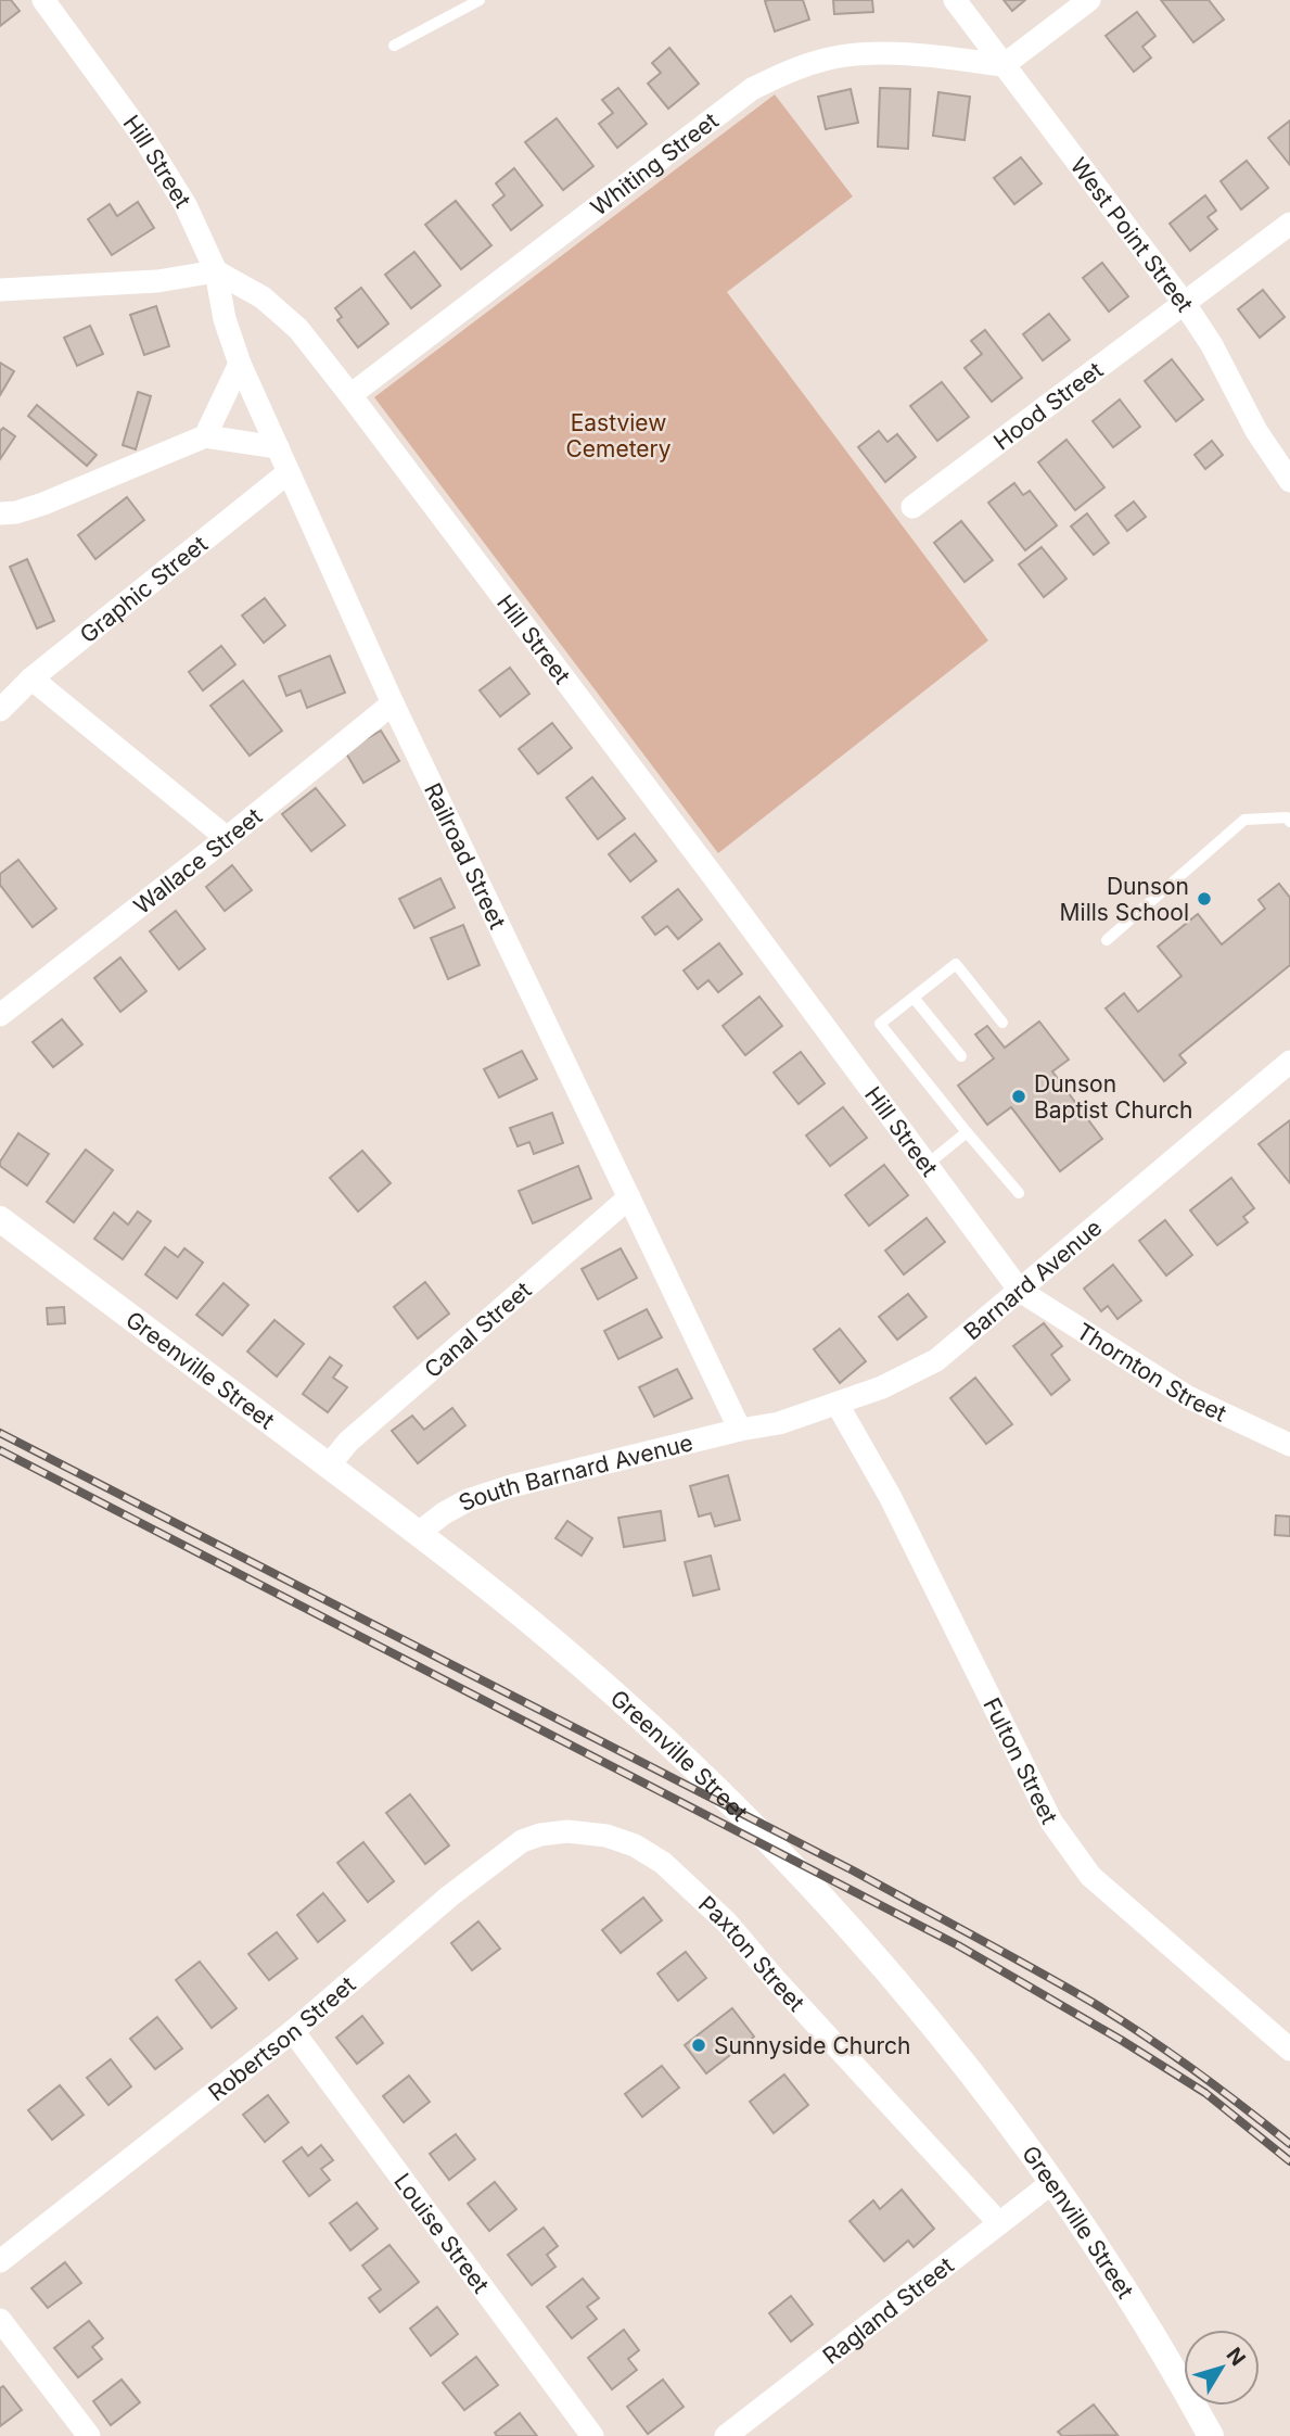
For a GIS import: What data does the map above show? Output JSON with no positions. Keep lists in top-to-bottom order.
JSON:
{
  "streets": {
    "street": [
      "Hill Street",
      "Whiting Street",
      "West Point Street",
      "Hood Street",
      "Graphic Street",
      "Railroad Street",
      "Wallace Street",
      "Barnard Avenue",
      "Canal Street",
      "Greenville Street",
      "Thornton Street",
      "South Barnard Avenue",
      "Fulton Street",
      "Paxton Street",
      "Robertson Street",
      "Louise Street",
      "Ragland Street"
    ]
  },
  "crossings": [
    ["Hill Street", "Whiting Street"],
    ["Hill Street", "Railroad Street"],
    ["Hill Street", "Barnard Avenue"],
    ["Hill Street", "Thornton Street"],
    ["Whiting Street", "West Point Street"],
    ["West Point Street", "Hood Street"],
    ["Graphic Street", "Railroad Street"],
    ["Railroad Street", "Wallace Street"],
    ["Railroad Street", "Barnard Avenue"],
    ["Railroad Street", "Canal Street"],
    ["Railroad Street", "South Barnard Avenue"],
    ["Barnard Avenue", "Thornton Street"],
    ["Barnard Avenue", "South Barnard Avenue"],
    ["Barnard Avenue", "Fulton Street"],
    ["Canal Street", "Greenville Street"],
    ["Greenville Street", "South Barnard Avenue"],
    ["Greenville Street", "Ragland Street"],
    ["Paxton Street", "Robertson Street"],
    ["Paxton Street", "Ragland Street"],
    ["Robertson Street", "Louise Street"]
  ],
  "parks": ["Eastview Cemetery"],
  "places": ["Dunson Mills School", "Dunson Baptist Church", "Sunnyside Church"],
  "north": "top right"
}
